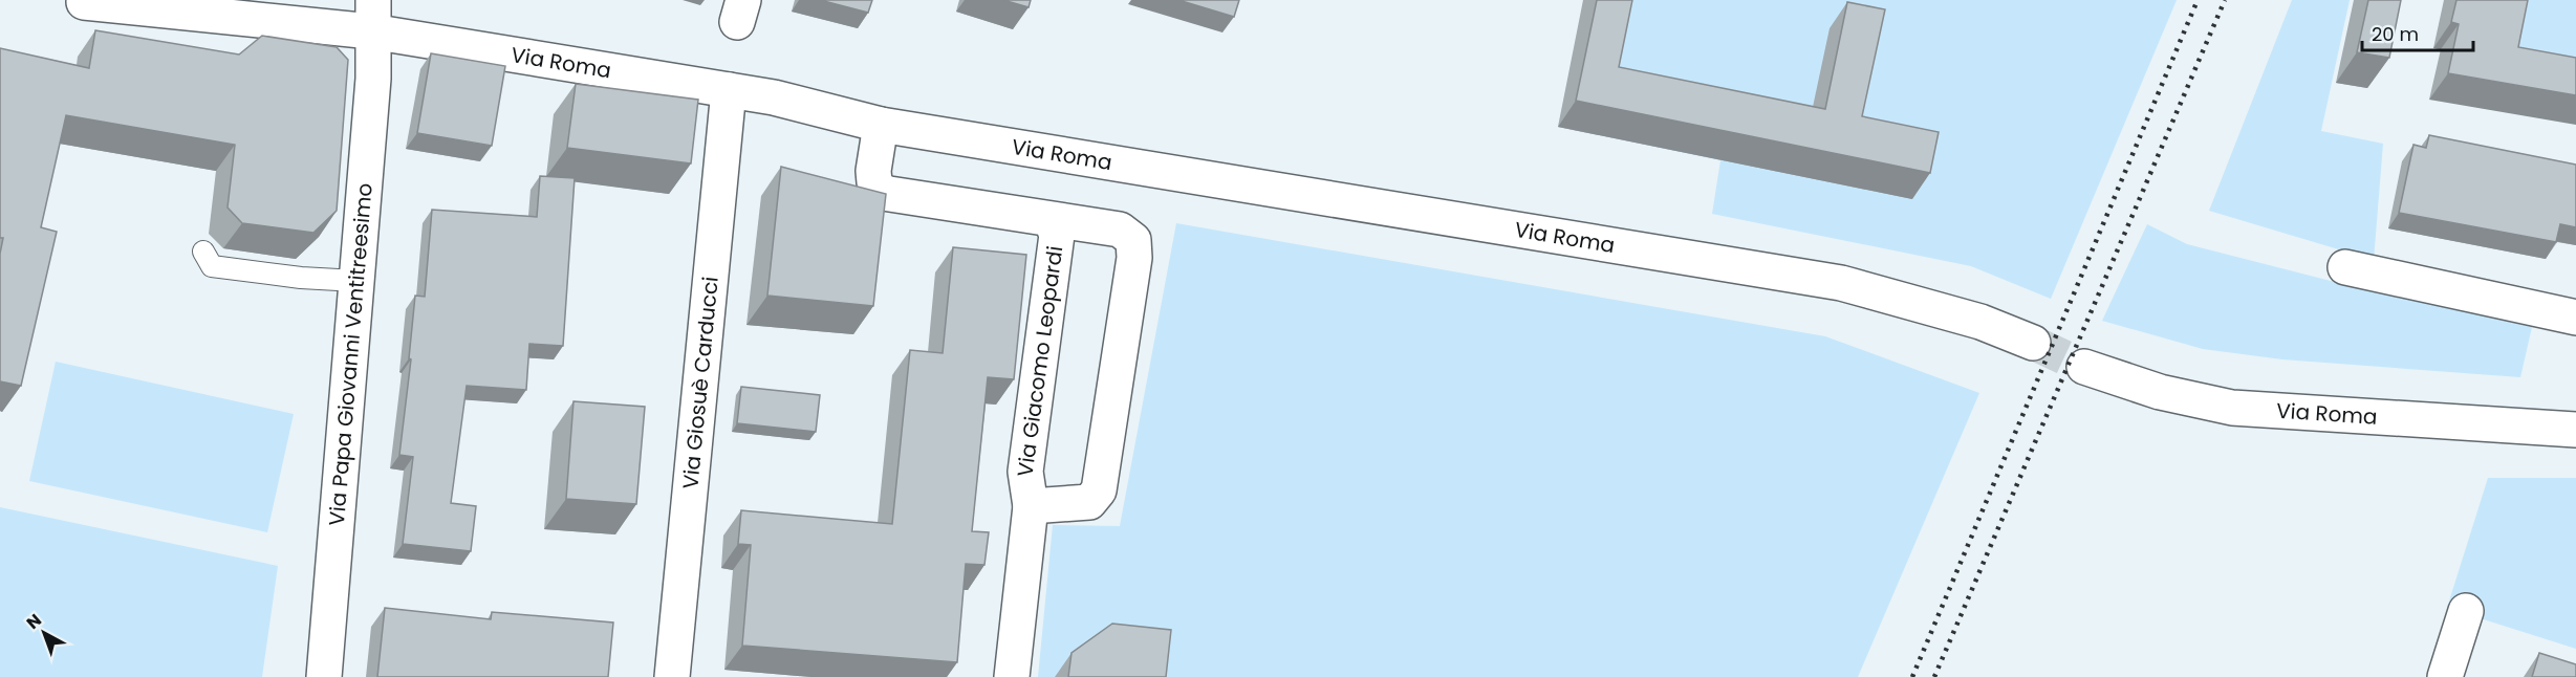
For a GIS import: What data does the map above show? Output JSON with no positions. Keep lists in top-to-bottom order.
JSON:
{
  "streets": {
    "street": [
      "Via Roma",
      "Via Papa Giovanni Ventitreesimo",
      "Via Giacomo Leopardi",
      "Via Giosuè Carducci"
    ]
  },
  "crossings": [
    ["Via Roma", "Via Papa Giovanni Ventitreesimo"],
    ["Via Roma", "Via Giacomo Leopardi"],
    ["Via Roma", "Via Giosuè Carducci"]
  ],
  "scale_bar": "20 m",
  "north": "top left"
}
